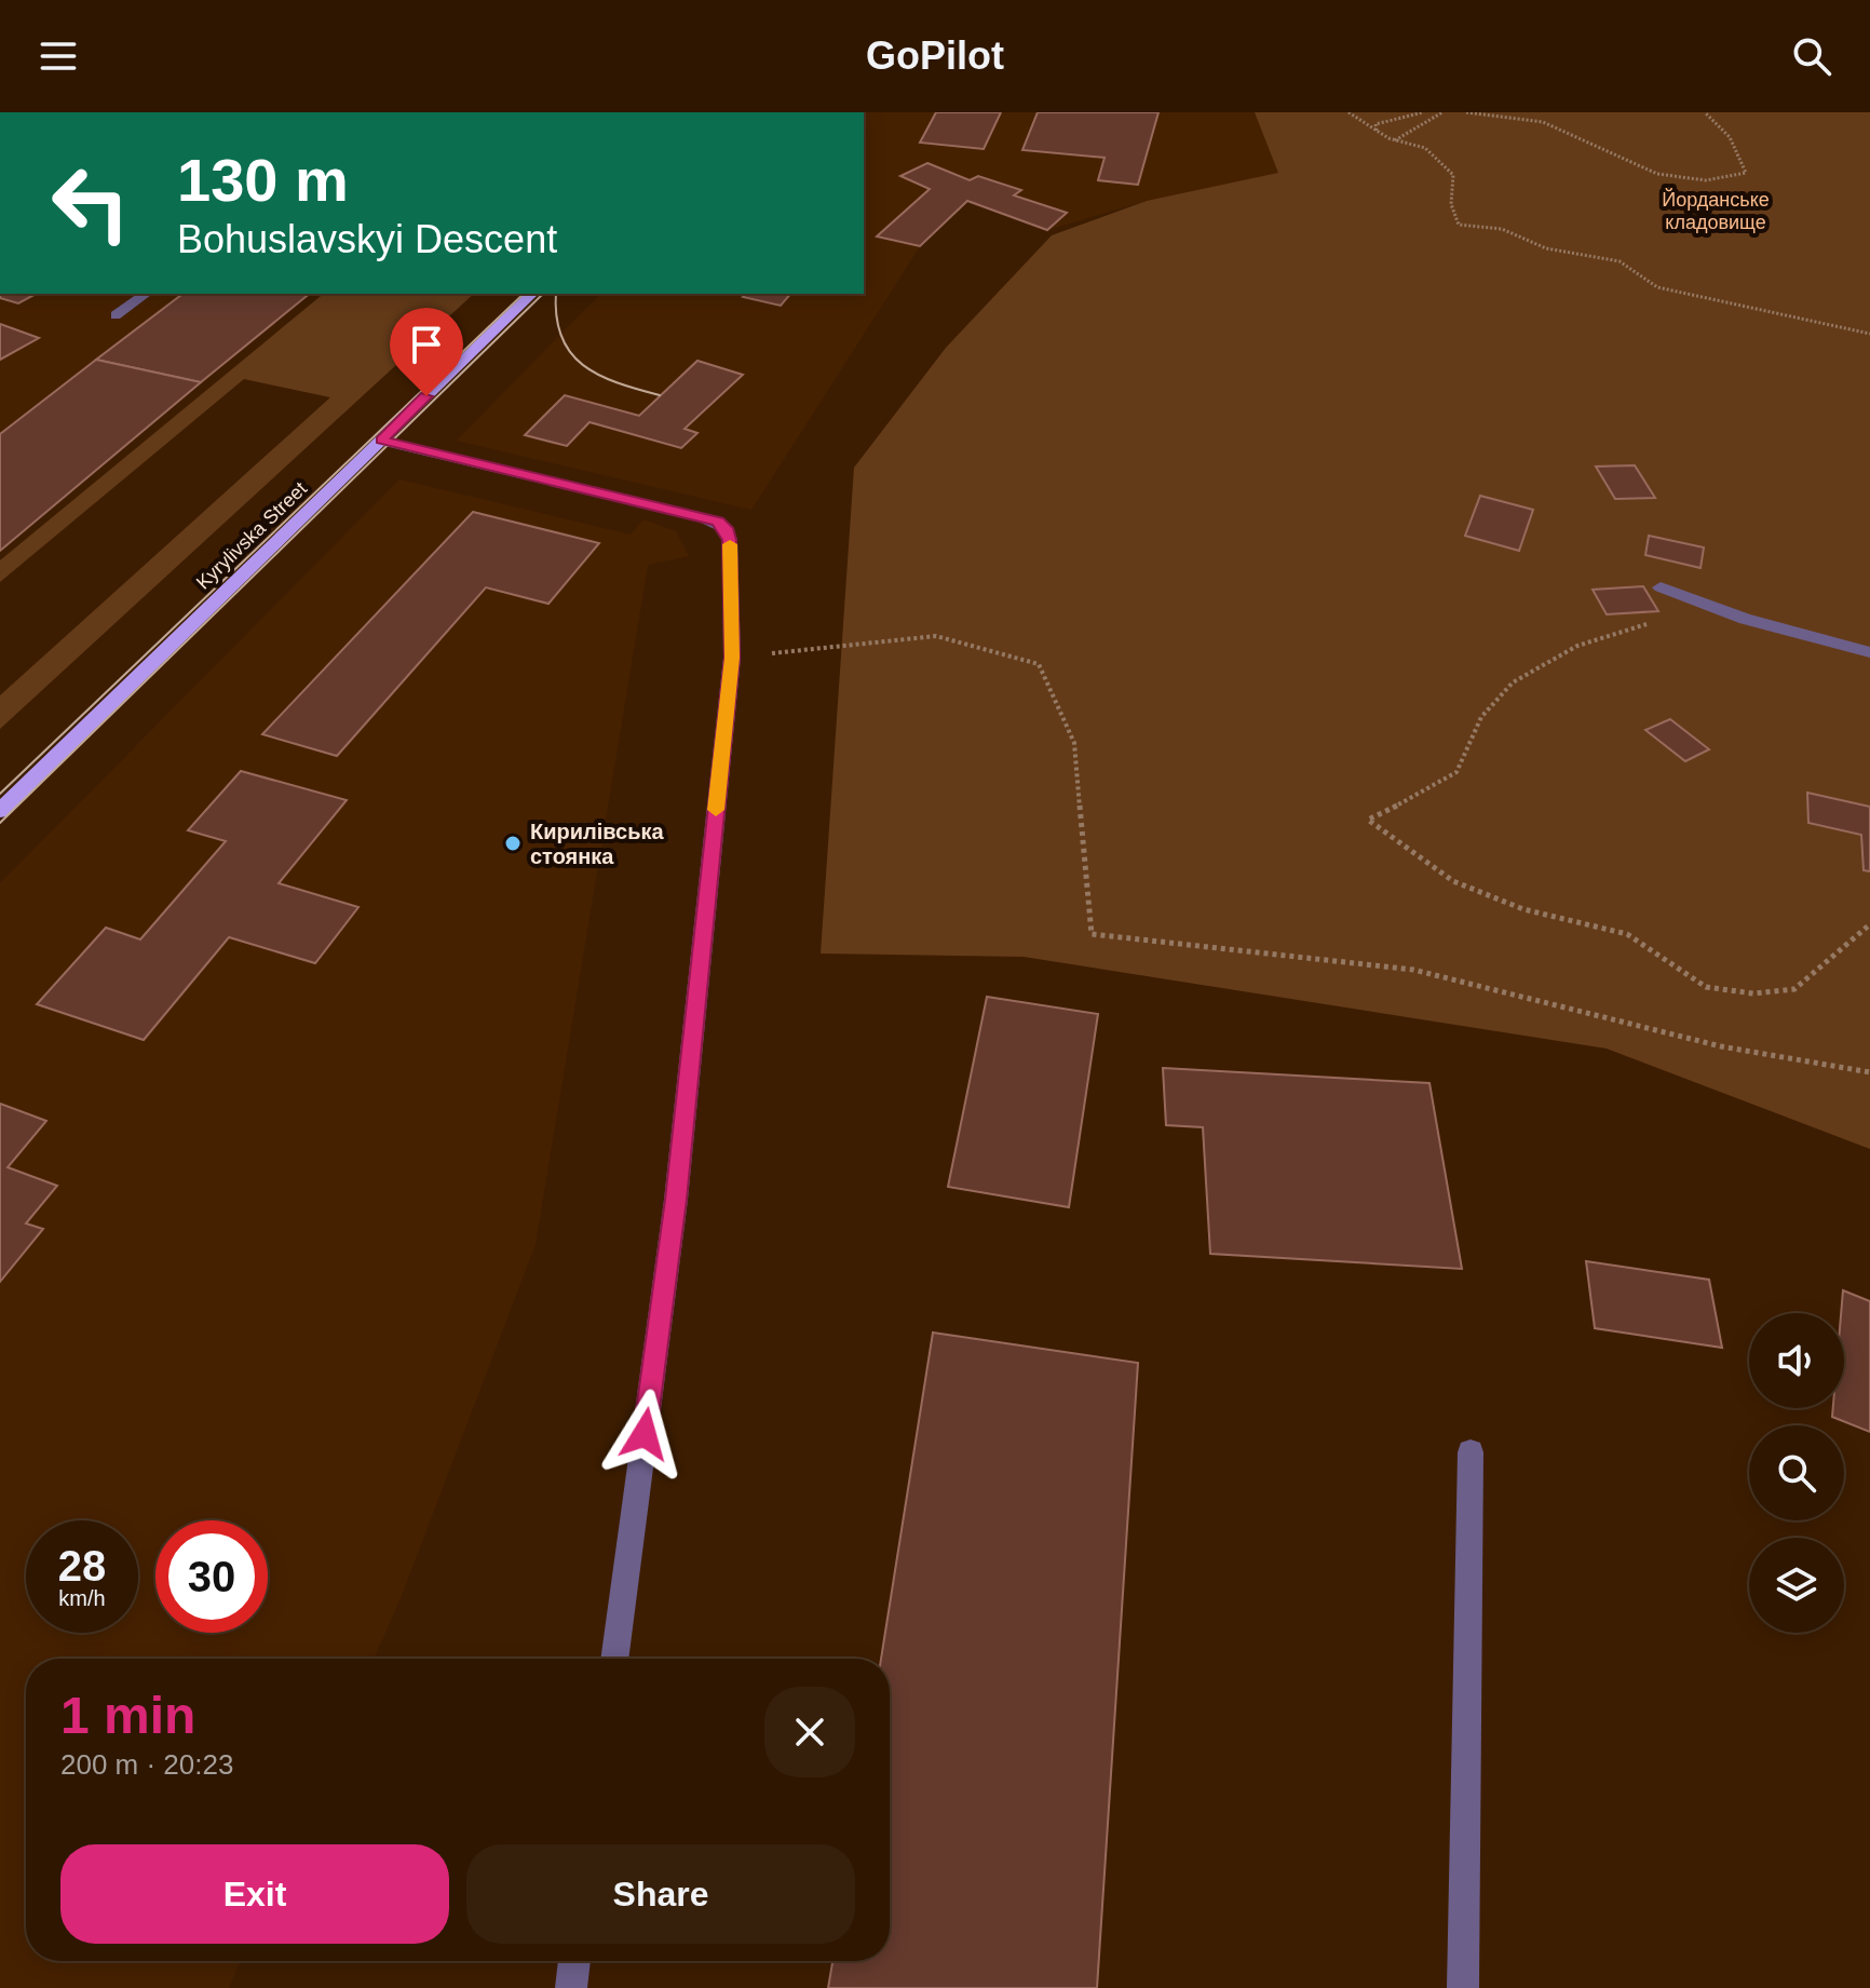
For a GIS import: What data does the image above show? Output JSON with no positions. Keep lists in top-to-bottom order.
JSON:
{
  "streets": {
    "main road": ["Kyrylivska Street"]
  },
  "parks": ["Йорданське кладовище"],
  "places": ["Кирилівська стоянка"],
  "page": {
    "header": "GoPilot",
    "turn": ["130 m", "Bohuslavskyi Descent"],
    "speed": "28 km/h",
    "limit": "30",
    "heading": ["1 min", "200 m · 20:23"],
    "buttons": ["Exit", "Share"]
  }
}
